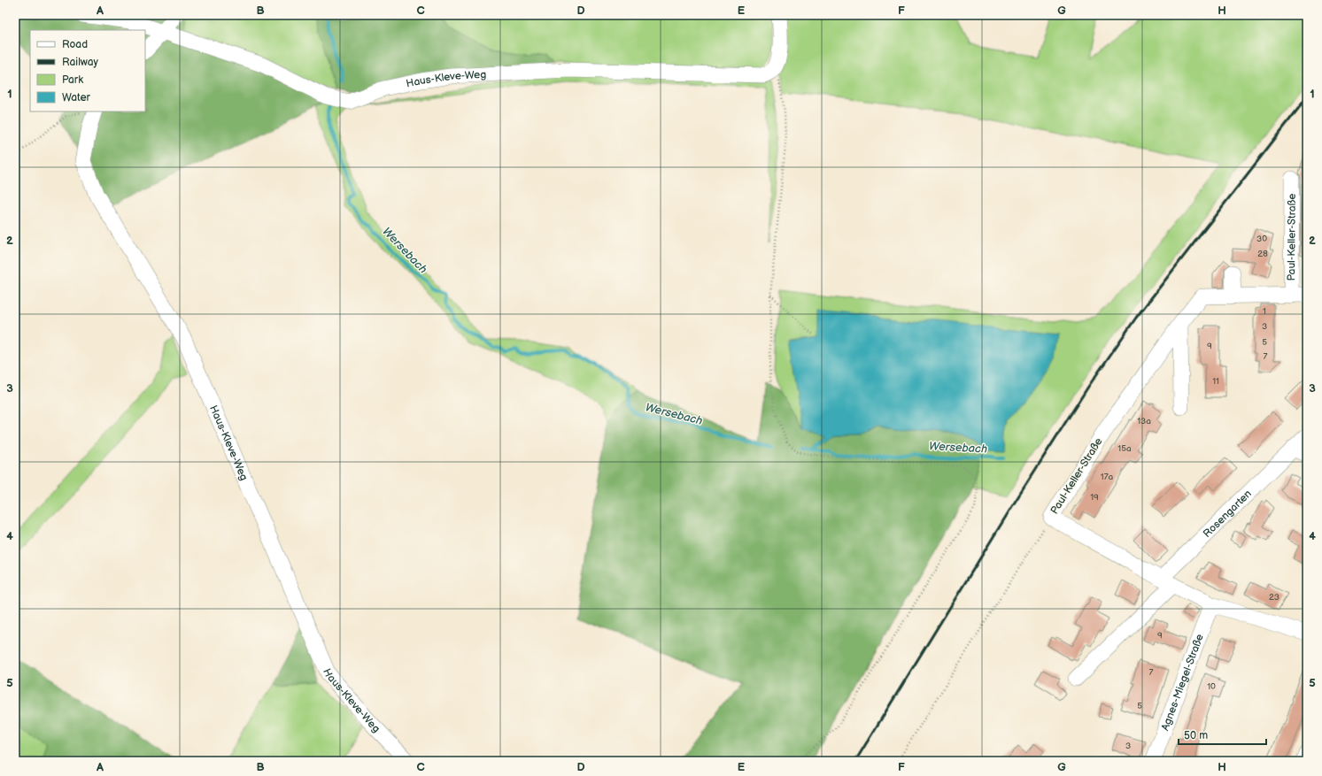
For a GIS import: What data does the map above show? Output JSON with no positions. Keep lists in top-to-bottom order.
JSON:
{
  "streets": {
    "street": [
      "Haus-Kleve-Weg",
      "Paul-Keller-Straße",
      "Rosengarten",
      "Agnes-Miegel-Straße"
    ]
  },
  "crossings": [
    ["Paul-Keller-Straße", "Rosengarten"],
    ["Paul-Keller-Straße", "Agnes-Miegel-Straße"]
  ],
  "water": ["Wersebach"],
  "house_numbers": [
    "30",
    "28",
    "1",
    "3",
    "5",
    "9",
    "7",
    "11",
    "13a",
    "15a",
    "17a",
    "19",
    "23",
    "9",
    "7",
    "10",
    "5",
    "3"
  ],
  "legend": [
    "Road",
    "Railway",
    "Park",
    "Water"
  ],
  "scale_bar": "50 m",
  "grid": {
    "columns": [
      "A",
      "B",
      "C",
      "D",
      "E",
      "F",
      "G",
      "H"
    ],
    "rows": [
      "1",
      "2",
      "3",
      "4",
      "5"
    ]
  }
}
